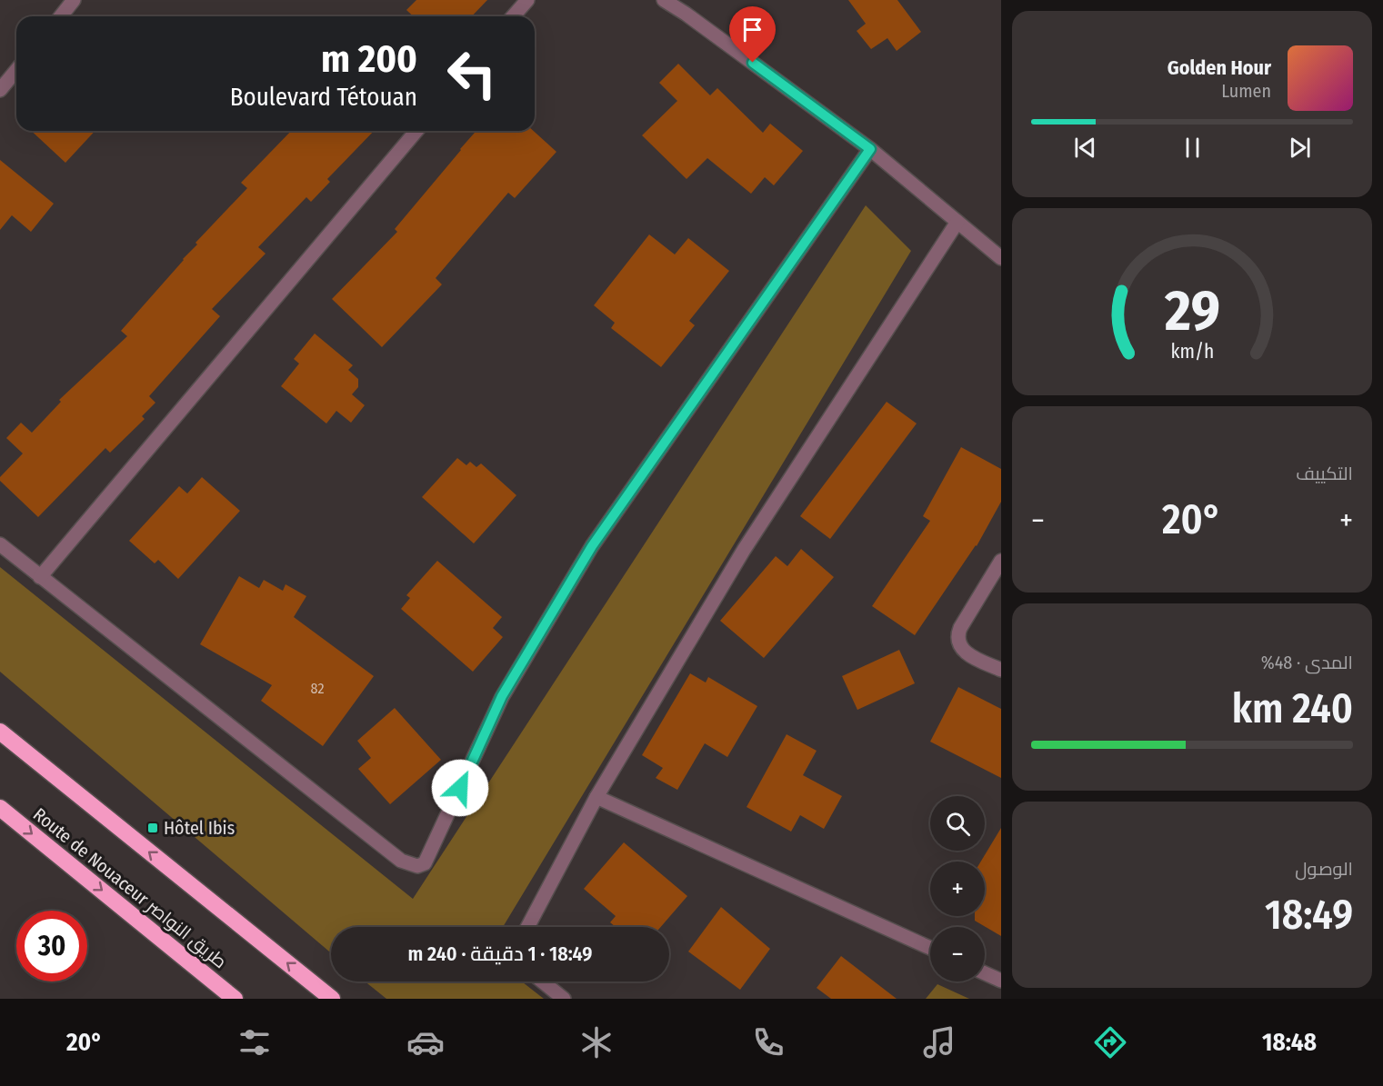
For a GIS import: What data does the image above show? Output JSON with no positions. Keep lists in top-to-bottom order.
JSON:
{
  "streets": {
    "highway": ["Route de Nouaceur طريق النواصر"]
  },
  "places": {
    "transit": ["Hôtel Ibis"]
  },
  "house_numbers": ["82"],
  "page": {
    "turn": ["200 m", "Boulevard Tétouan"],
    "song": ["Golden Hour", "Lumen"],
    "tile": [
      "التكييف",
      ["المدى · 48%", "240 km"],
      ["الوصول", "18:49"]
    ],
    "heat": ["−", "20°", "+"],
    "map_buttons": ["+", "−"],
    "limit": "30",
    "trip": "18:49 · 1 دقيقة · 240 m",
    "tabs": ["18:48", "20°"],
    "gauge": ["29", "km/h"]
  }
}
